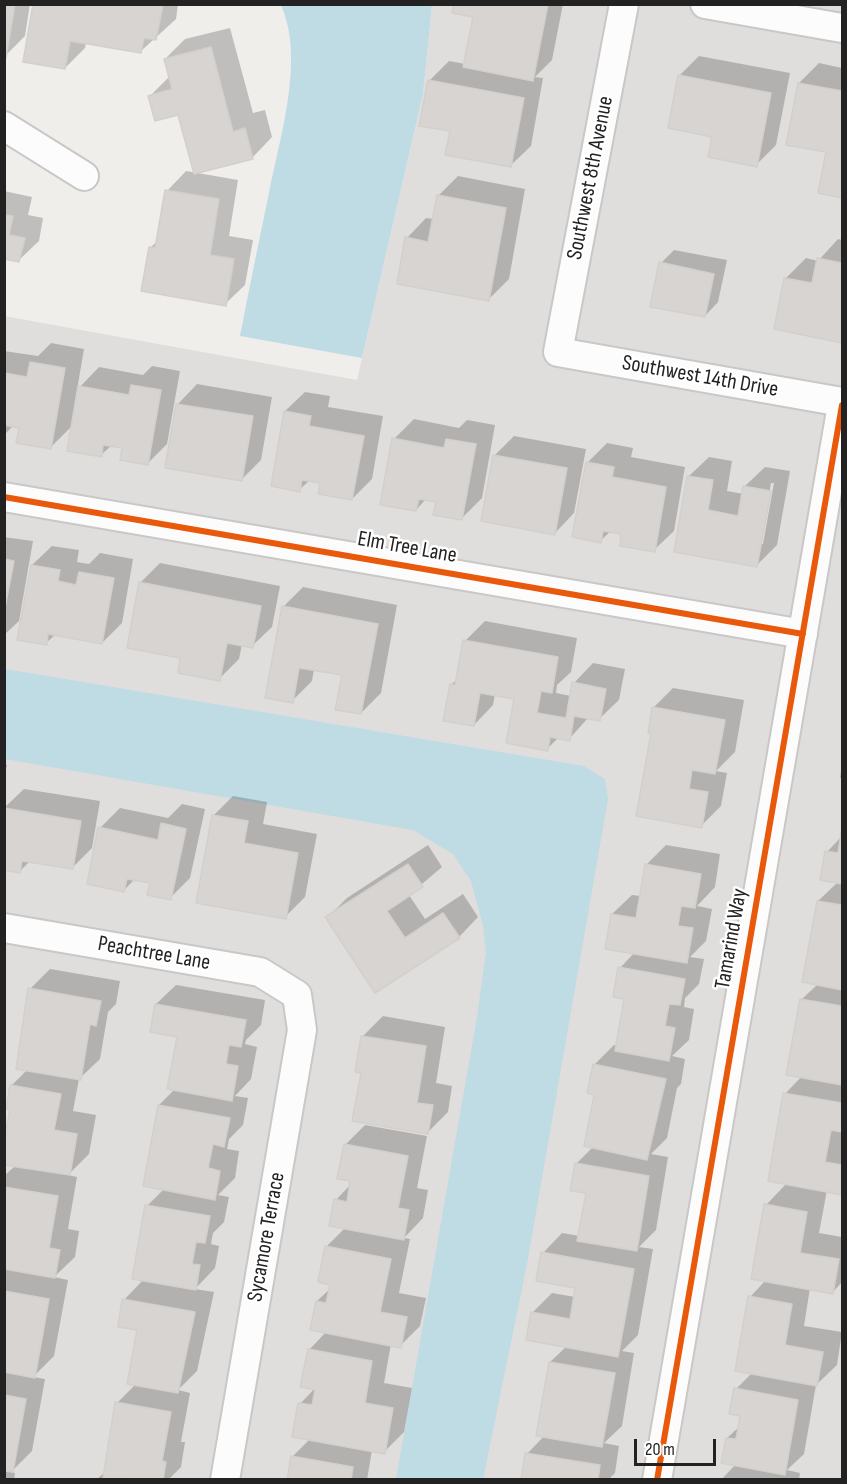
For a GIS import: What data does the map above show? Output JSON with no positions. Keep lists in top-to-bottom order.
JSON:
{
  "streets": {
    "street": [
      "Southwest 8th Avenue",
      "Southwest 14th Drive",
      "Elm Tree Lane",
      "Tamarind Way",
      "Peachtree Lane",
      "Sycamore Terrace"
    ]
  },
  "crossings": [
    ["Southwest 8th Avenue", "Southwest 14th Drive"],
    ["Southwest 14th Drive", "Tamarind Way"],
    ["Elm Tree Lane", "Tamarind Way"],
    ["Peachtree Lane", "Sycamore Terrace"]
  ],
  "scale_bar": "20 m"
}
